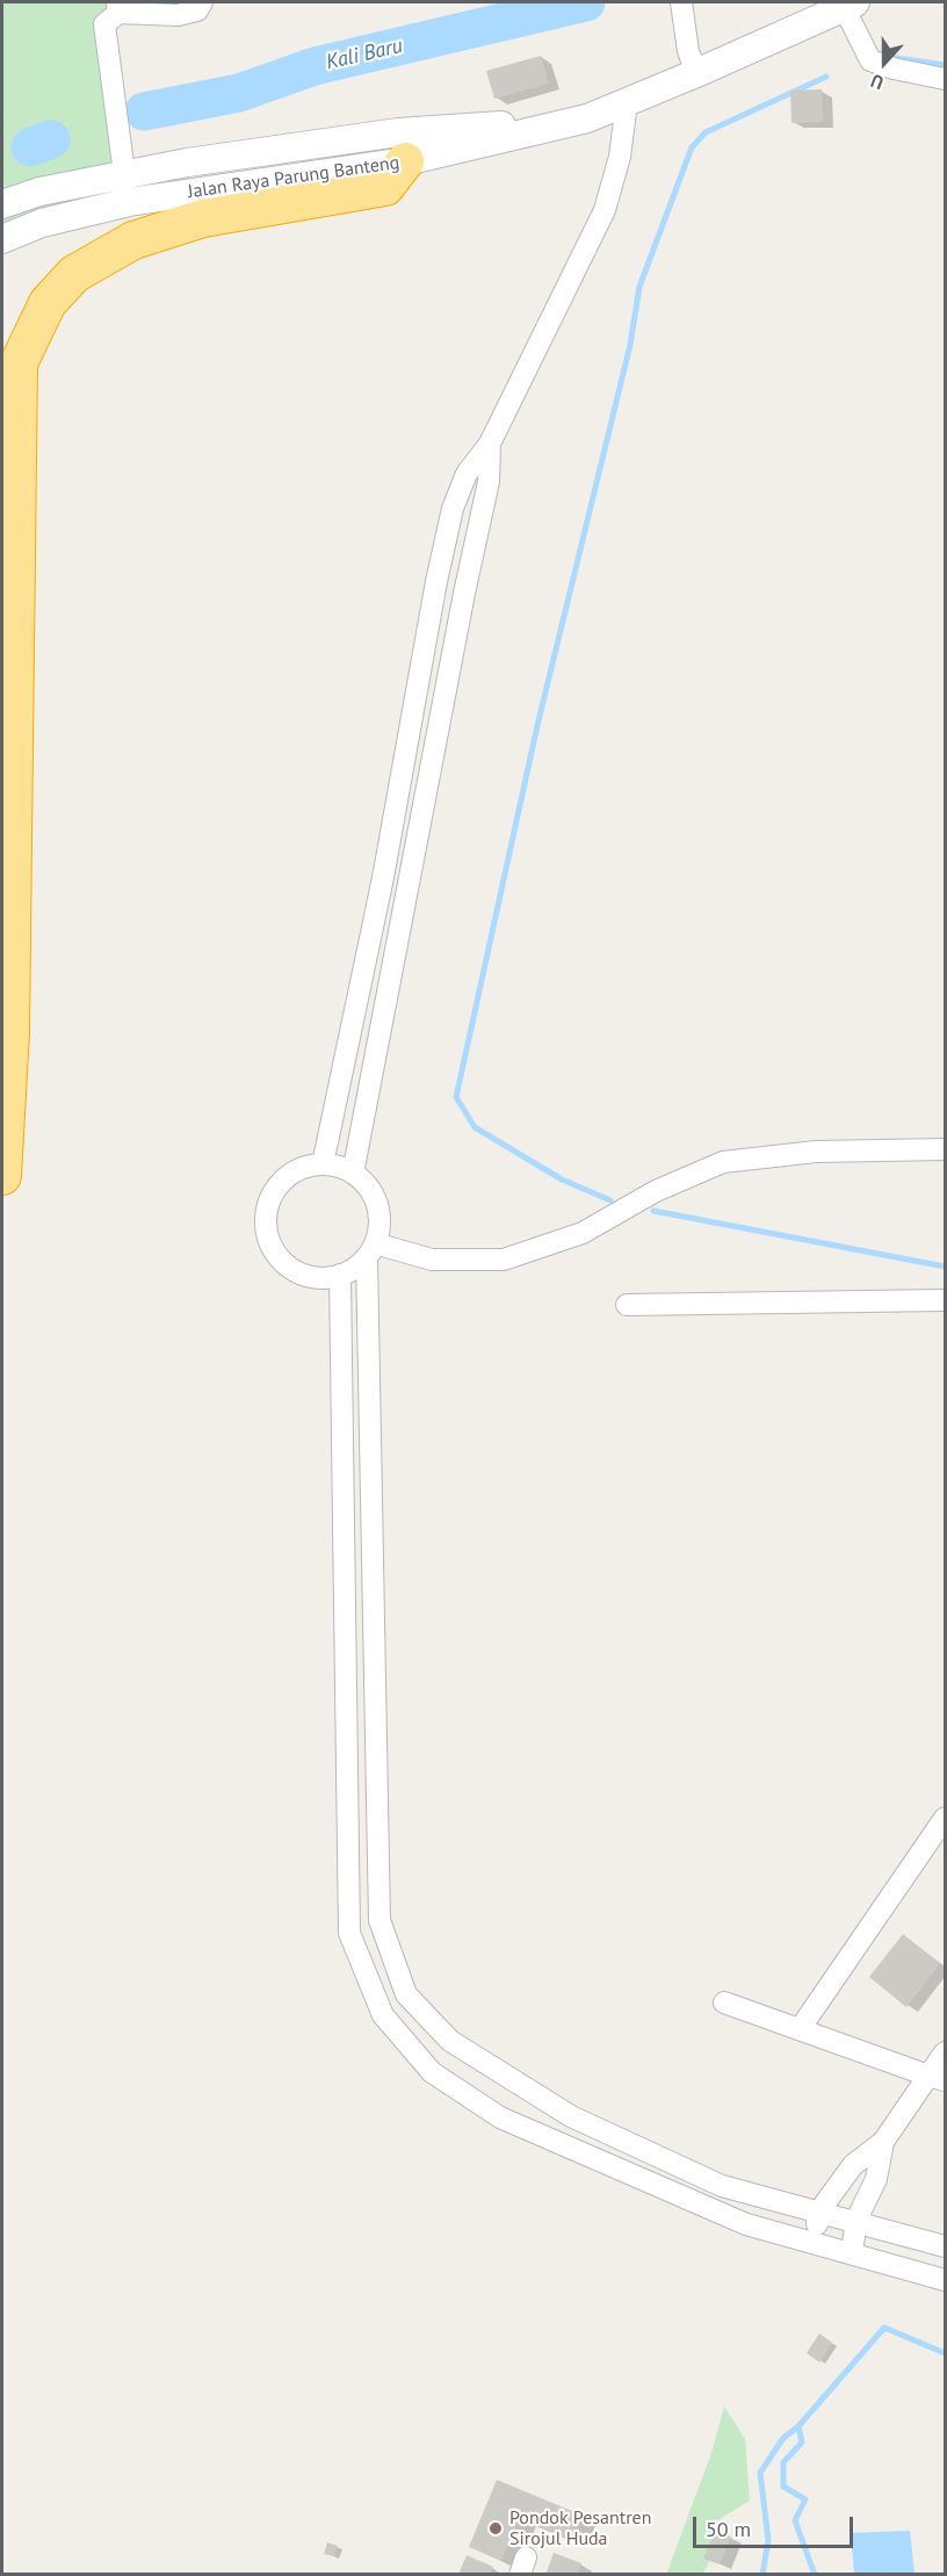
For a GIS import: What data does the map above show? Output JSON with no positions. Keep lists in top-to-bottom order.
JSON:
{
  "streets": {
    "main road": ["Jalan Raya Parung Banteng"]
  },
  "water": ["Kali Baru"],
  "places": ["Pondok Pesantren Sirojul Huda"],
  "scale_bar": "50 m",
  "north": "bottom"
}
